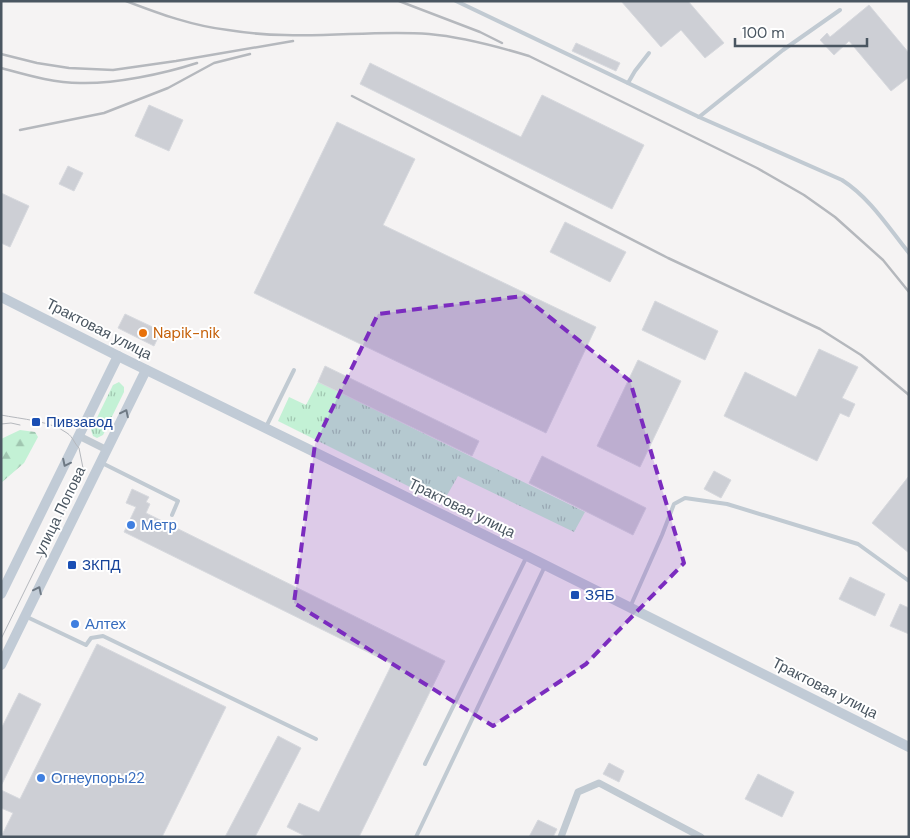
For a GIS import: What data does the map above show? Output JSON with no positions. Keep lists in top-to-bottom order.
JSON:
{
  "streets": {
    "main road": ["Трактовая улица", "улица Попова"]
  },
  "crossings": [
    ["Трактовая улица", "улица Попова"]
  ],
  "places": {
    "other": [
      "Napik-nik",
      "Метр",
      "Алтех",
      "Огнеупоры22"
    ],
    "transit": ["Пивзавод", "ЗКПД", "ЗЯБ"]
  },
  "scale_bar": "100 m"
}
